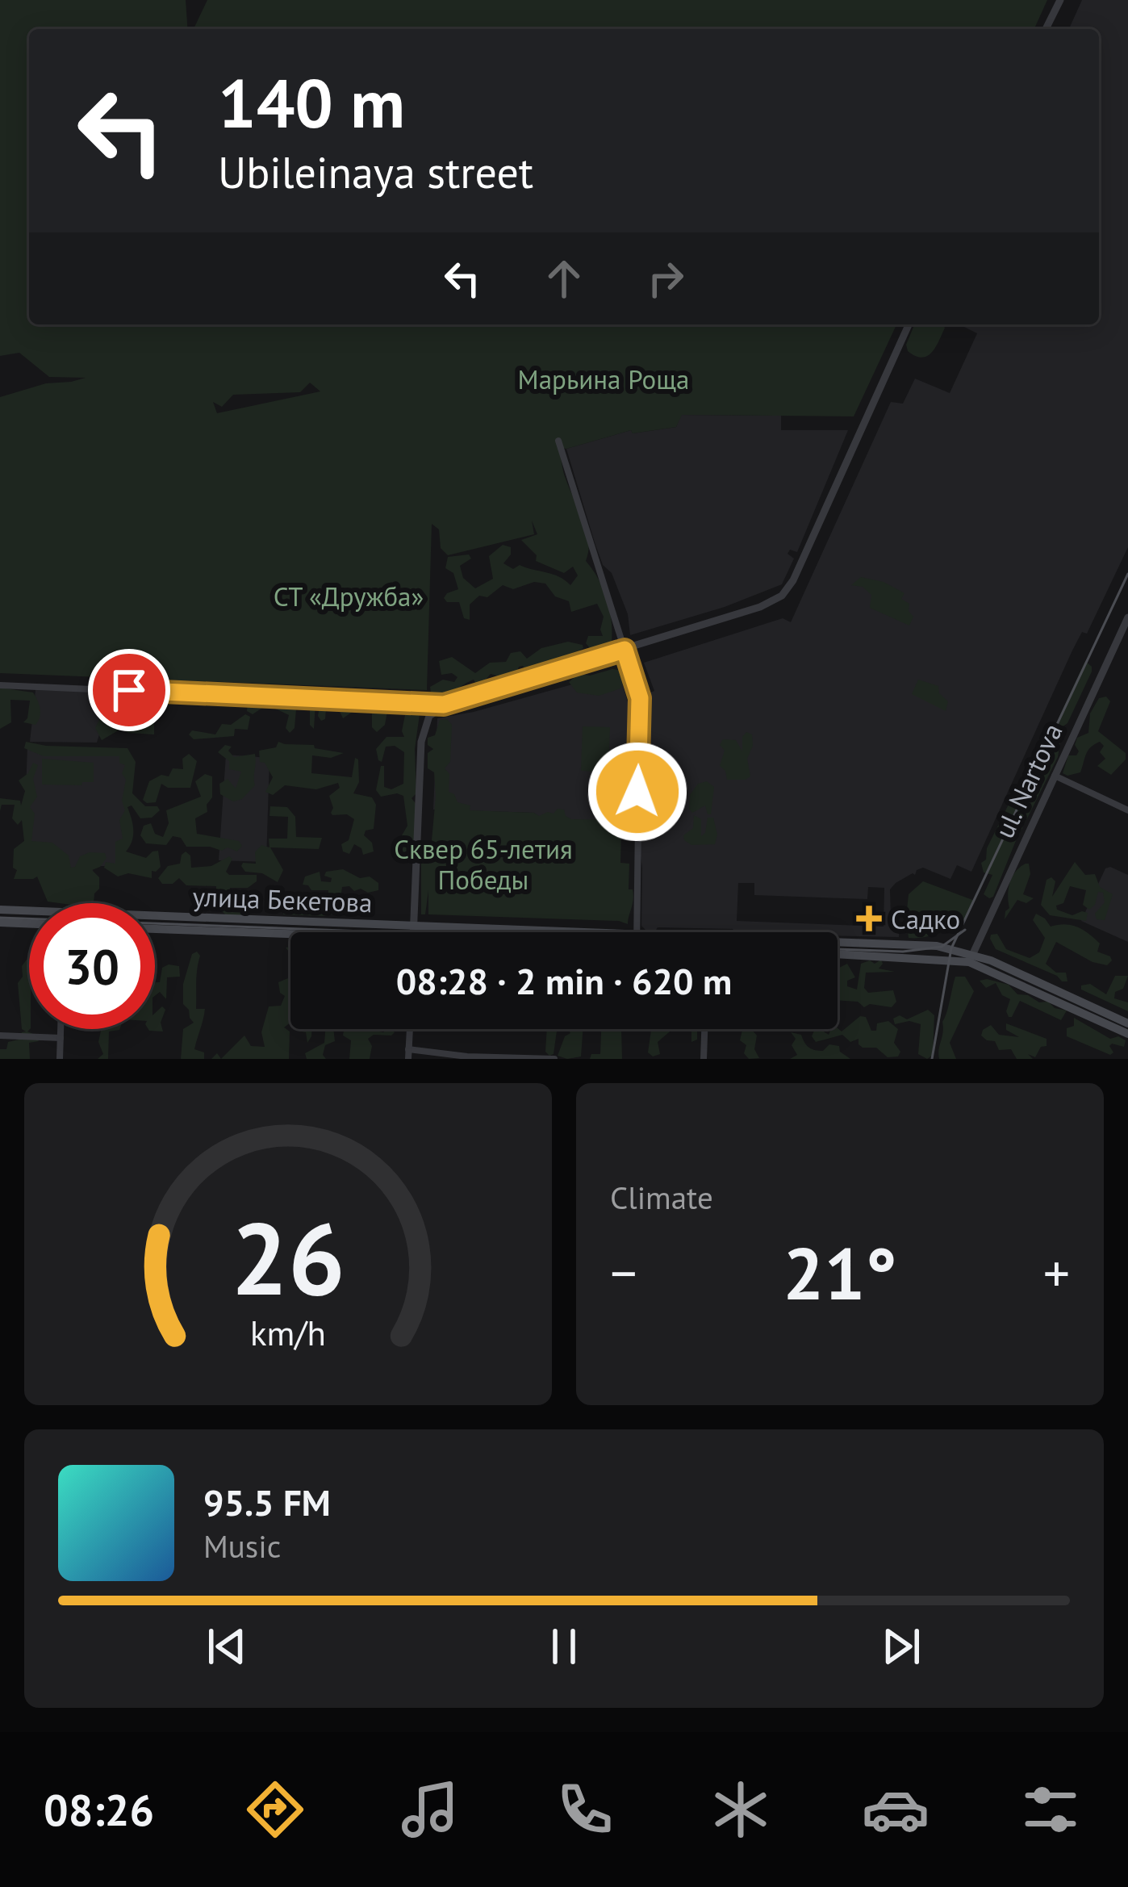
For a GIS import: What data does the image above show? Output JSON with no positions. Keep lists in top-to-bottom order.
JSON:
{
  "streets": {
    "main road": ["улица Бекетова"],
    "street": ["ul. Nartova"]
  },
  "crossings": [
    ["ul. Nartova", "улица Бекетова"]
  ],
  "parks": ["Марьина Роща", "СТ «Дружба»", "Сквер 65-летия Победы"],
  "places": {
    "health": ["Садко"]
  },
  "page": {
    "turn": ["140 m", "Ubileinaya street"],
    "limit": "30",
    "trip": "08:28 · 2 min · 620 m",
    "tile": "Climate",
    "heat": ["−", "21°", "+"],
    "song": ["95.5 FM", "Music"],
    "tabs": "08:26",
    "gauge": ["26", "km/h"]
  }
}
